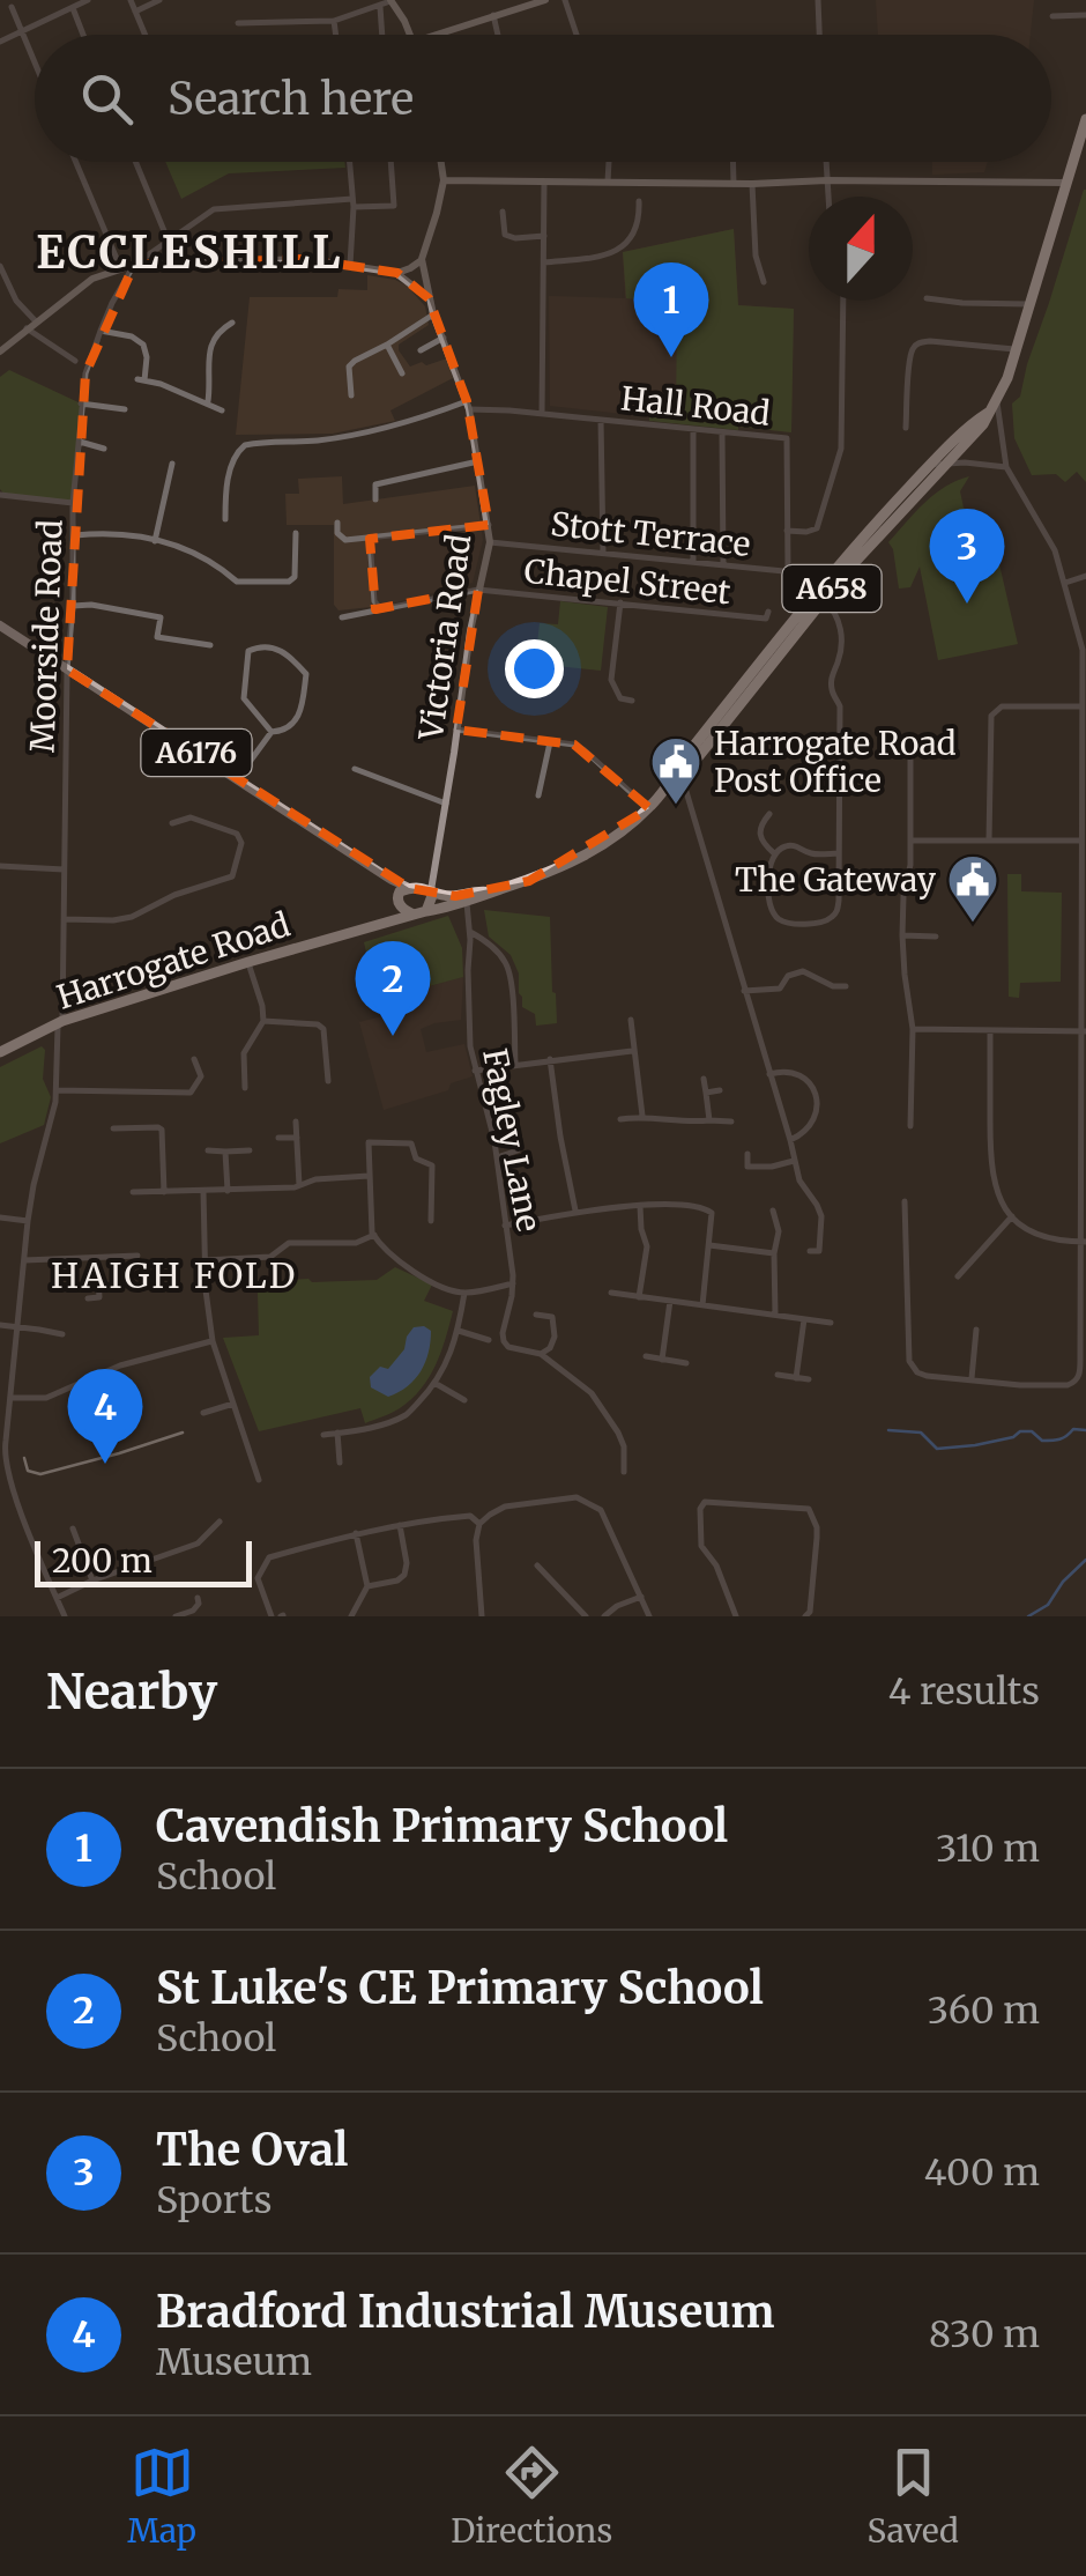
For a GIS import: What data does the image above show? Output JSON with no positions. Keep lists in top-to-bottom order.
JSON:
{
  "streets": {
    "highway": ["A658", "Harrogate Road"],
    "main road": ["A6176"],
    "street": [
      "Hall Road",
      "Stott Terrace",
      "Chapel Street",
      "Moorside Road",
      "Victoria Road",
      "Fagley Lane"
    ]
  },
  "crossings": [
    ["Hall Road", "Stott Terrace"],
    ["Hall Road", "Victoria Road"],
    ["Stott Terrace", "Victoria Road"],
    ["Chapel Street", "Victoria Road"],
    ["A658", "Victoria Road"],
    ["A658", "Fagley Lane"],
    ["Moorside Road", "A6176"],
    ["Moorside Road", "Harrogate Road"]
  ],
  "districts": ["ECCLESHILL", "HAIGH FOLD"],
  "places": {
    "public building": ["Harrogate Road Post Office", "The Gateway"]
  },
  "scale_bar": "200 m",
  "north": "top",
  "page": {
    "search": "Search here",
    "pins": [
      "1",
      "3",
      "2",
      "4"
    ],
    "scale": "200 m",
    "heading": ["Nearby", "4 results"],
    "list": [
      {
        "mark": "1",
        "name": "Cavendish Primary School",
        "note": "School",
        "value": "310 m"
      },
      {
        "mark": "2",
        "name": "St Luke's CE Primary School",
        "note": "School",
        "value": "360 m"
      },
      {
        "mark": "3",
        "name": "The Oval",
        "note": "Sports",
        "value": "400 m"
      },
      {
        "mark": "4",
        "name": "Bradford Industrial Museum",
        "note": "Museum",
        "value": "830 m"
      }
    ],
    "nav": ["Map", "Directions", "Saved"]
  }
}
